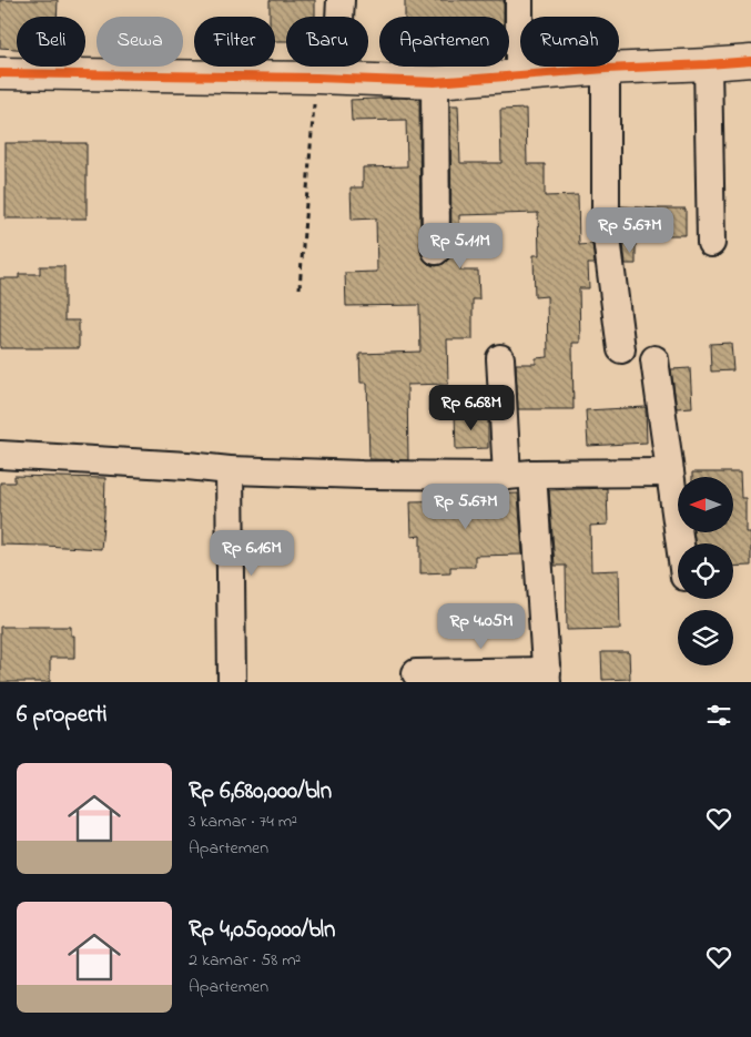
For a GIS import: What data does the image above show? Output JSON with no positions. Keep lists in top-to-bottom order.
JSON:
{
  "north": "left",
  "page": {
    "chip": [
      "Beli",
      "Sewa",
      "Filter",
      "Baru",
      "Apartemen",
      "Rumah"
    ],
    "price": [
      "Rp 5.67M",
      "Rp 5.11M",
      "Rp 6.68M",
      "Rp 5.67M",
      "Rp 6.16M",
      "Rp 4.05M"
    ],
    "heading": "6 properti",
    "list": [
      {
        "name": "Rp 6,680,000/bln",
        "note": "3 kamar · 74 m² · Apartemen"
      },
      {
        "name": "Rp 4,050,000/bln",
        "note": "2 kamar · 58 m² · Apartemen"
      }
    ]
  }
}
